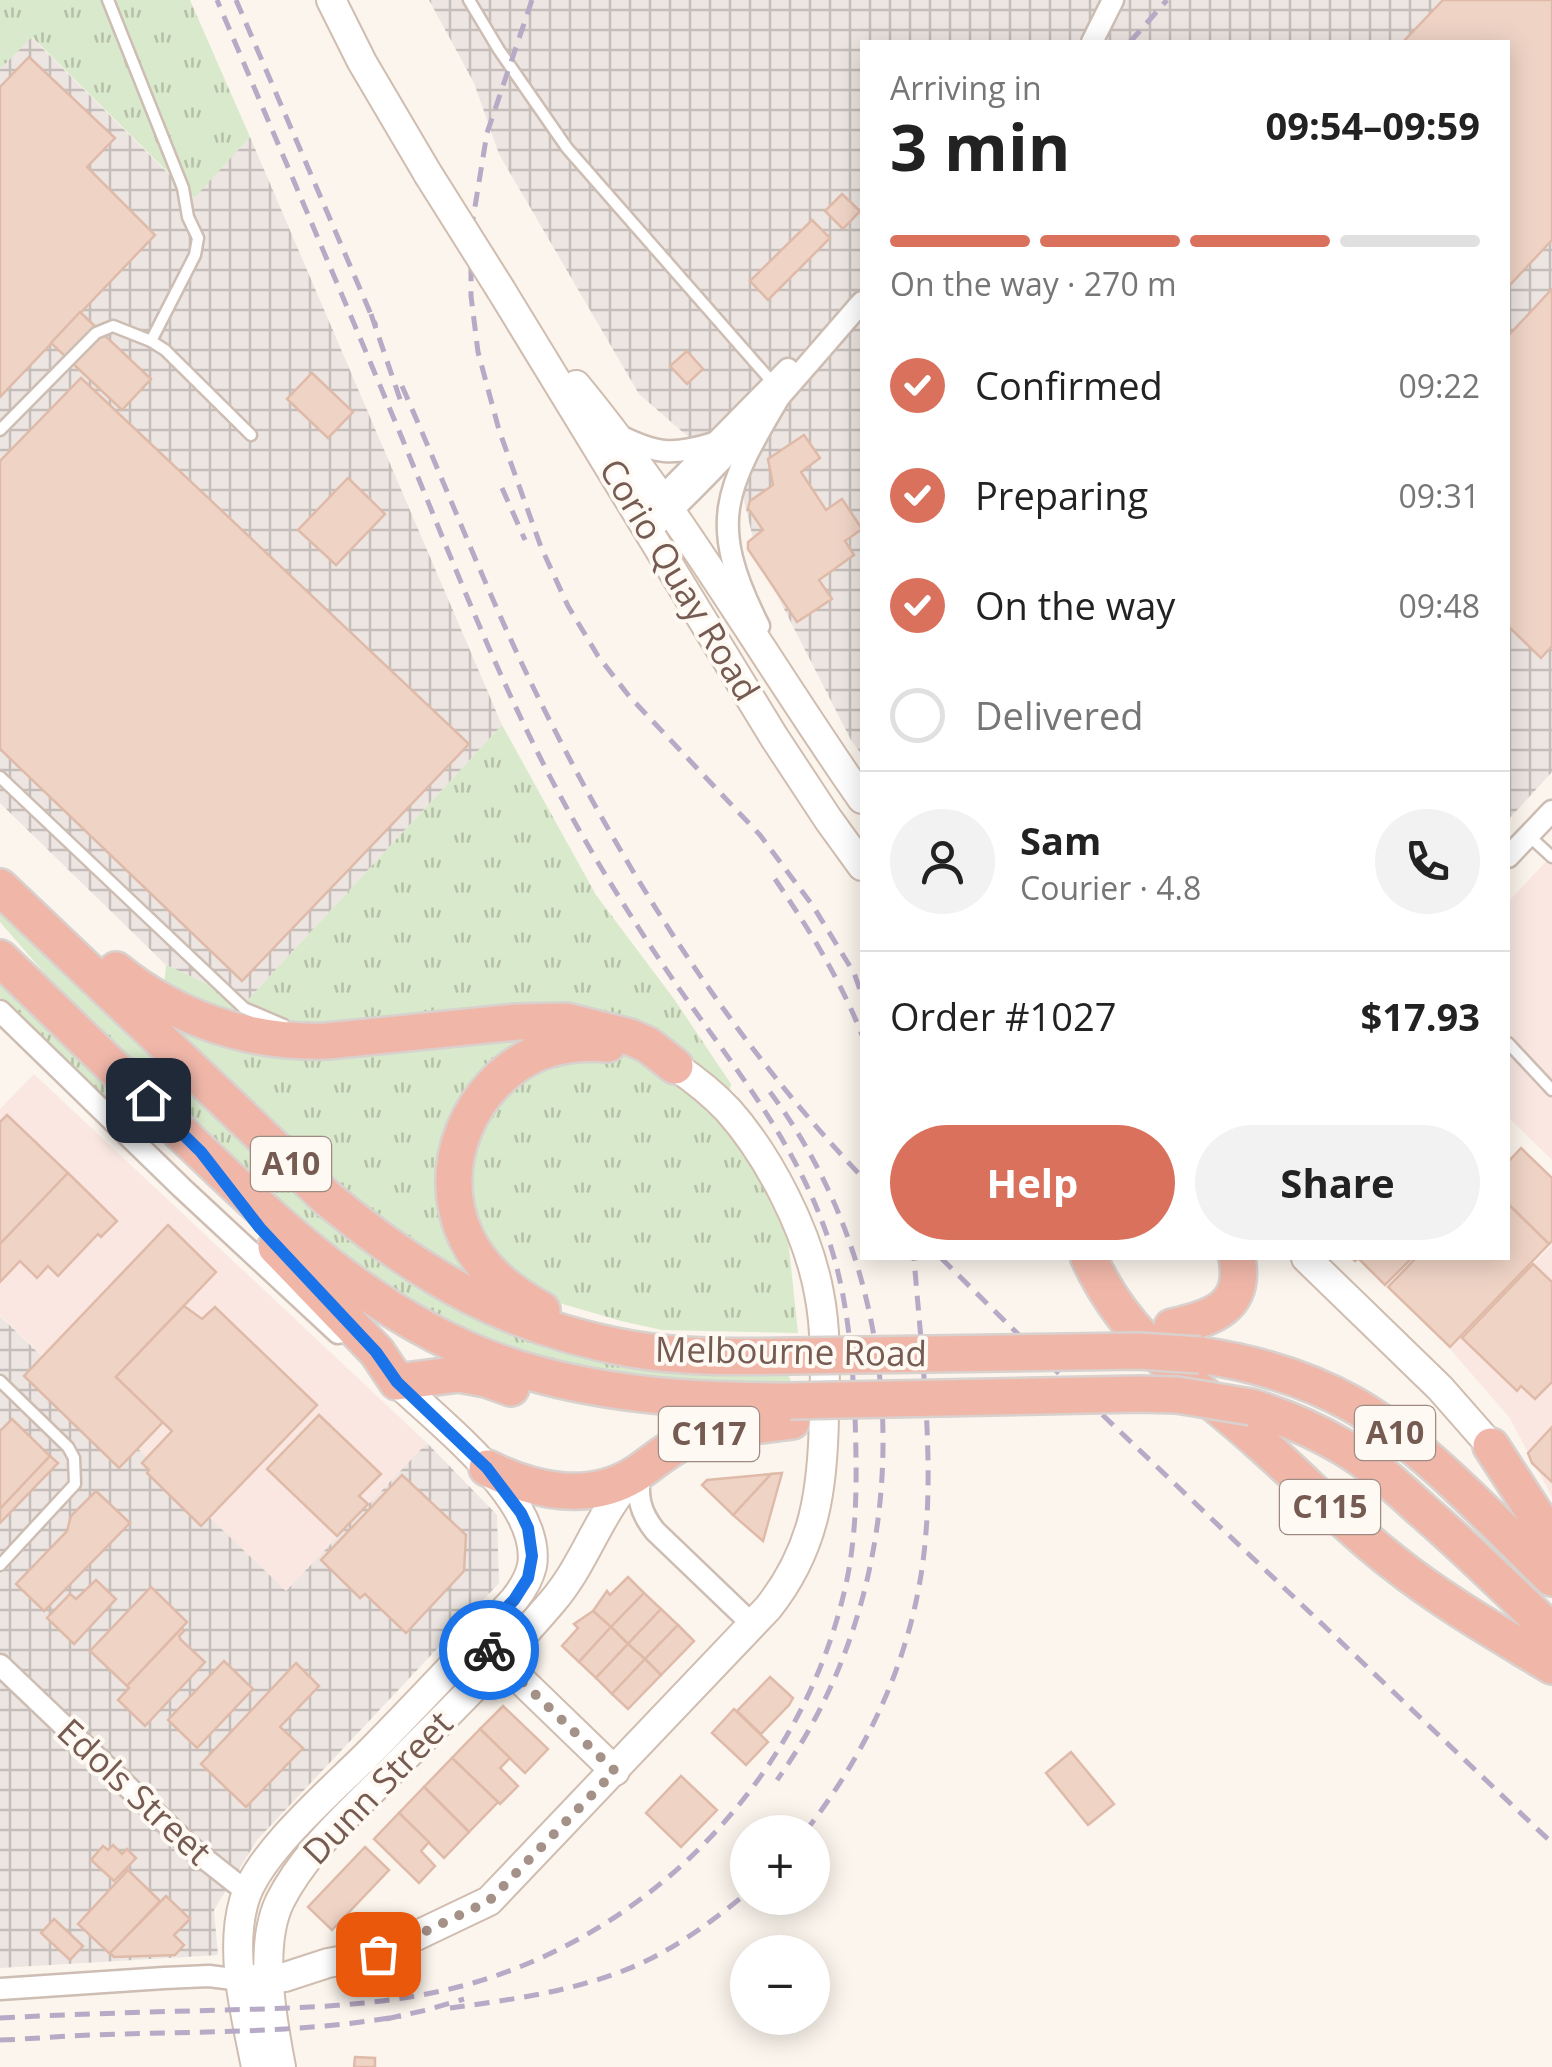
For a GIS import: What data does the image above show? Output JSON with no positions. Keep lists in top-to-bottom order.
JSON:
{
  "streets": {
    "highway": [
      "A10",
      "Melbourne Road",
      "C117",
      "C115"
    ],
    "main road": ["Corio Quay Road", "Dunn Street", "Edols Street"]
  },
  "crossings": [
    ["Melbourne Road", "C117"],
    ["C117", "Dunn Street"],
    ["Dunn Street", "Edols Street"]
  ],
  "page": {
    "heading": ["3 min", "Arriving in", "09:54–09:59"],
    "panel": [
      "Sam",
      "Courier · 4.8",
      "Order #1027",
      "$17.93"
    ],
    "bar": "On the way · 270 m",
    "list": [
      ["Confirmed", "09:22"],
      ["Preparing", "09:31"],
      ["On the way", "09:48"],
      "Delivered"
    ],
    "buttons": ["Help", "Share"],
    "map_buttons": ["+", "−"]
  }
}
